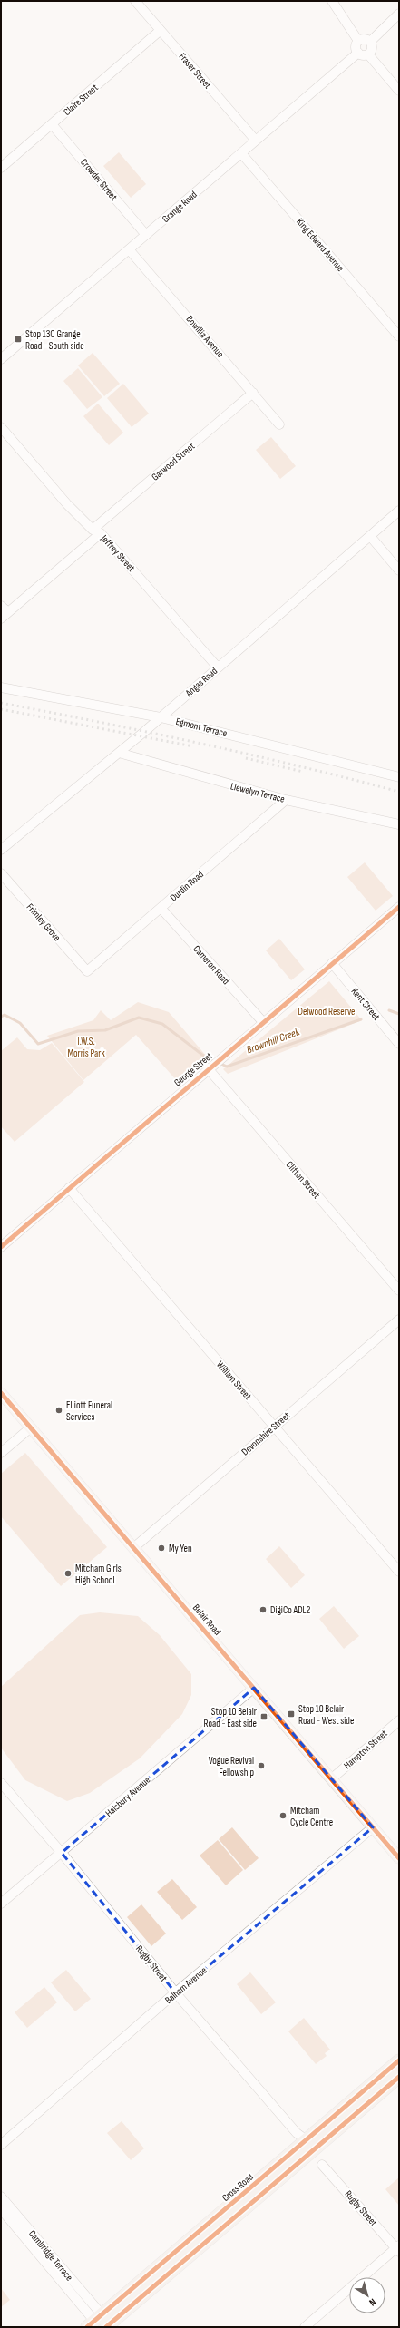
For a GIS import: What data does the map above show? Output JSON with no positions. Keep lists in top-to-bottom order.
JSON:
{
  "streets": {
    "highway": ["Cross Road"],
    "main road": ["Belair Road"],
    "street": [
      "Fraser Street",
      "Claire Street",
      "Crowder Street",
      "Grange Road",
      "King Edward Avenue",
      "Bowillia Avenue",
      "Garwood Street",
      "Jeffrey Street",
      "Angas Road",
      "Egmont Terrace",
      "Llewelyn Terrace",
      "Durdin Road",
      "Frimley Grove",
      "Cameron Road",
      "Kent Street",
      "George Street",
      "Clifton Street",
      "William Street",
      "Devonshire Street",
      "Hampton Street",
      "Halsbury Avenue",
      "Rugby Street",
      "Balham Avenue",
      "Cambridge Terrace"
    ]
  },
  "crossings": [
    ["Fraser Street", "Claire Street"],
    ["Fraser Street", "Grange Road"],
    ["Claire Street", "Crowder Street"],
    ["Crowder Street", "Grange Road"],
    ["Grange Road", "King Edward Avenue"],
    ["Grange Road", "Bowillia Avenue"],
    ["Bowillia Avenue", "Garwood Street"],
    ["Garwood Street", "Jeffrey Street"],
    ["Jeffrey Street", "Angas Road"],
    ["Angas Road", "Egmont Terrace"],
    ["Angas Road", "Llewelyn Terrace"],
    ["Llewelyn Terrace", "Durdin Road"],
    ["Durdin Road", "Frimley Grove"],
    ["Durdin Road", "Cameron Road"],
    ["Cameron Road", "George Street"],
    ["Kent Street", "George Street"],
    ["George Street", "Clifton Street"],
    ["George Street", "William Street"],
    ["William Street", "Devonshire Street"],
    ["Devonshire Street", "Belair Road"],
    ["Belair Road", "Hampton Street"],
    ["Belair Road", "Halsbury Avenue"],
    ["Belair Road", "Balham Avenue"],
    ["Halsbury Avenue", "Rugby Street"],
    ["Rugby Street", "Balham Avenue"],
    ["Rugby Street", "Cross Road"],
    ["Cross Road", "Cambridge Terrace"]
  ],
  "water": ["Brownhill Creek"],
  "parks": ["Delwood Reserve", "I.W.S. Morris Park"],
  "places": {
    "transit": ["Stop 13C Grange Road - South side", "Stop 10 Belair Road - West side", "Stop 10 Belair Road - East side"],
    "other": [
      "Elliott Funeral Services",
      "My Yen",
      "Mitcham Girls High School",
      "DigiCo ADL2",
      "Vogue Revival Fellowship",
      "Mitcham Cycle Centre"
    ]
  },
  "north": "bottom right"
}
